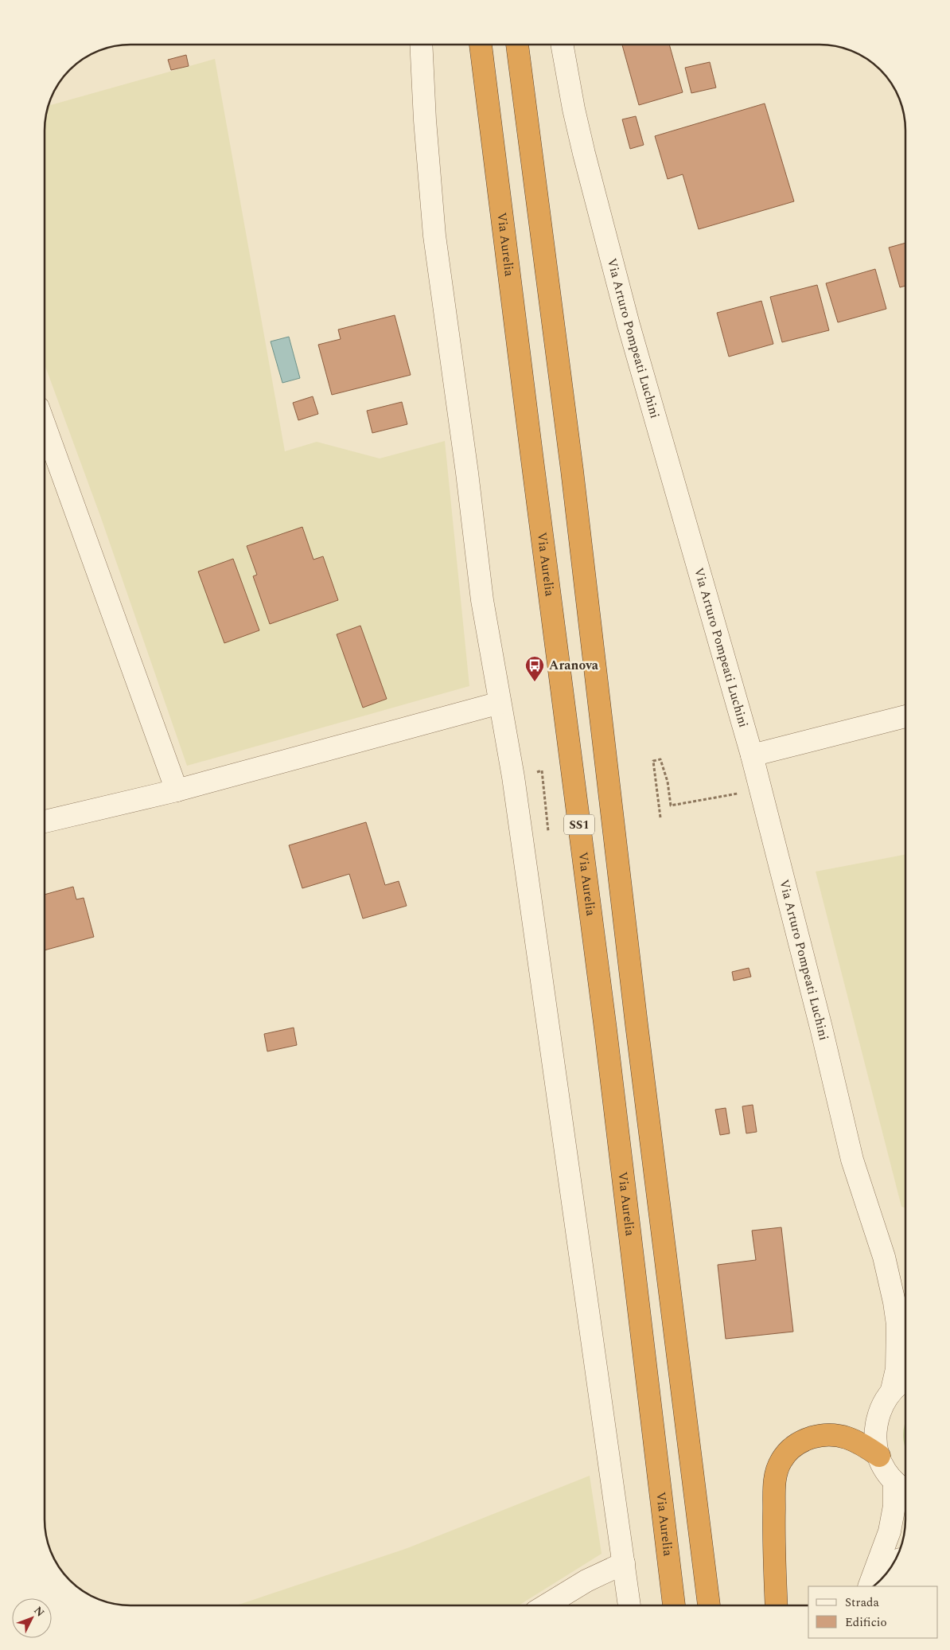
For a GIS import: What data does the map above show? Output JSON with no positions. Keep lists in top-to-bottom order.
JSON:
{
  "streets": {
    "highway": ["Via Aurelia", "SS1"],
    "street": ["Via Arturo Pompeati Luchini"]
  },
  "places": {
    "bus stop": ["Aranova"]
  },
  "legend": ["Strada", "Edificio"],
  "north": "top right"
}
